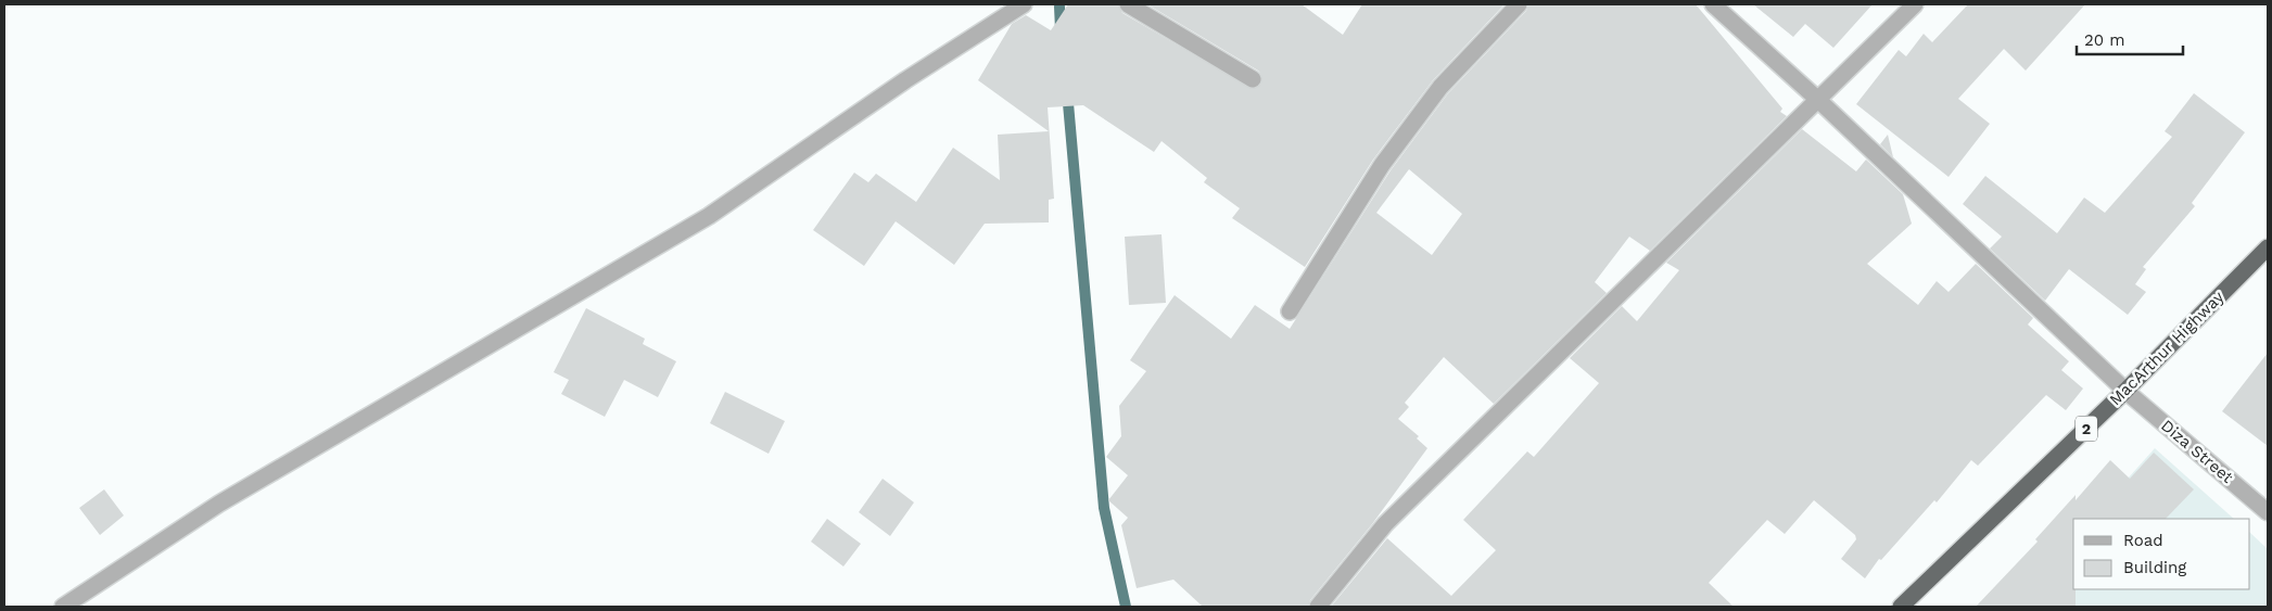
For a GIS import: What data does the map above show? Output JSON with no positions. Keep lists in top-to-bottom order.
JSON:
{
  "streets": {
    "highway": ["MacArthur Highway", "2"],
    "street": ["Diza Street"]
  },
  "crossings": [
    ["MacArthur Highway", "Diza Street"]
  ],
  "legend": ["Road", "Building"],
  "scale_bar": "20 m"
}
